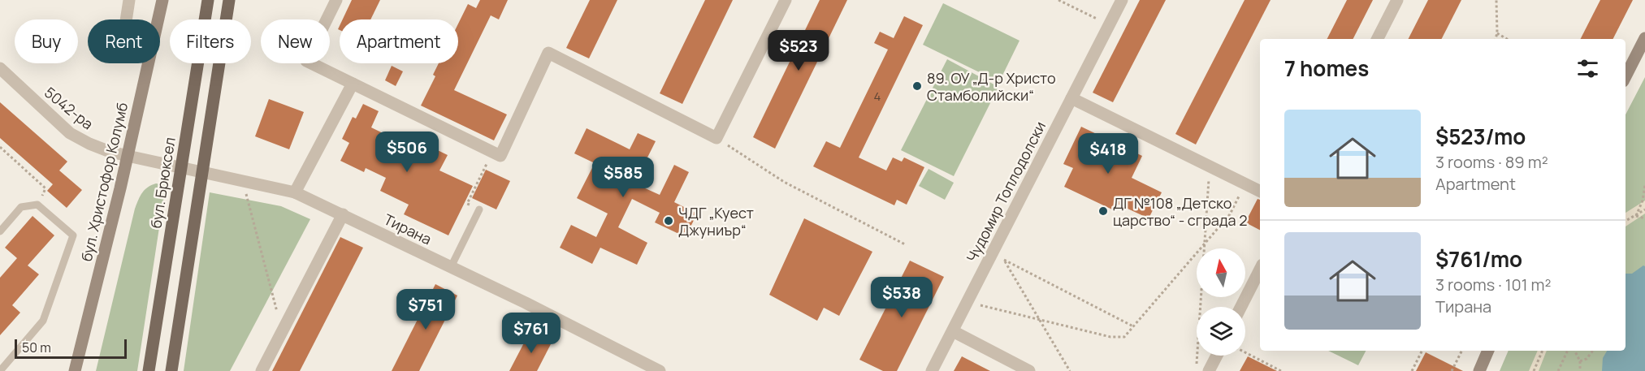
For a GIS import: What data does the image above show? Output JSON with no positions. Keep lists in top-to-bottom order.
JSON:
{
  "streets": {
    "main road": ["бул. Христофор Колумб", "бул. Брюксел"],
    "street": ["5042-ра", "Чудомир Топлодолски", "Тирана"]
  },
  "crossings": [
    ["5042-ра", "бул. Христофор Колумб"],
    ["5042-ра", "Тирана"],
    ["бул. Христофор Колумб", "Тирана"]
  ],
  "places": ["89. ОУ „Д-р Христо Стамболийски“", "ДГ №108 „Детско царство“ - сграда 2", "ЧДГ „Куест Джуниър“"],
  "house_numbers": ["4"],
  "scale_bar": "50 m",
  "north": "top",
  "page": {
    "chip": [
      "Buy",
      "Rent",
      "Filters",
      "New",
      "Apartment"
    ],
    "price": [
      "$523",
      "$506",
      "$418",
      "$585",
      "$538",
      "$751",
      "$761"
    ],
    "heading": "7 homes",
    "list": [
      {
        "name": "$523/mo",
        "note": "3 rooms · 89 m² · Apartment"
      },
      {
        "name": "$761/mo",
        "note": "3 rooms · 101 m² · Тирана"
      }
    ],
    "scale": "50 m"
  }
}
